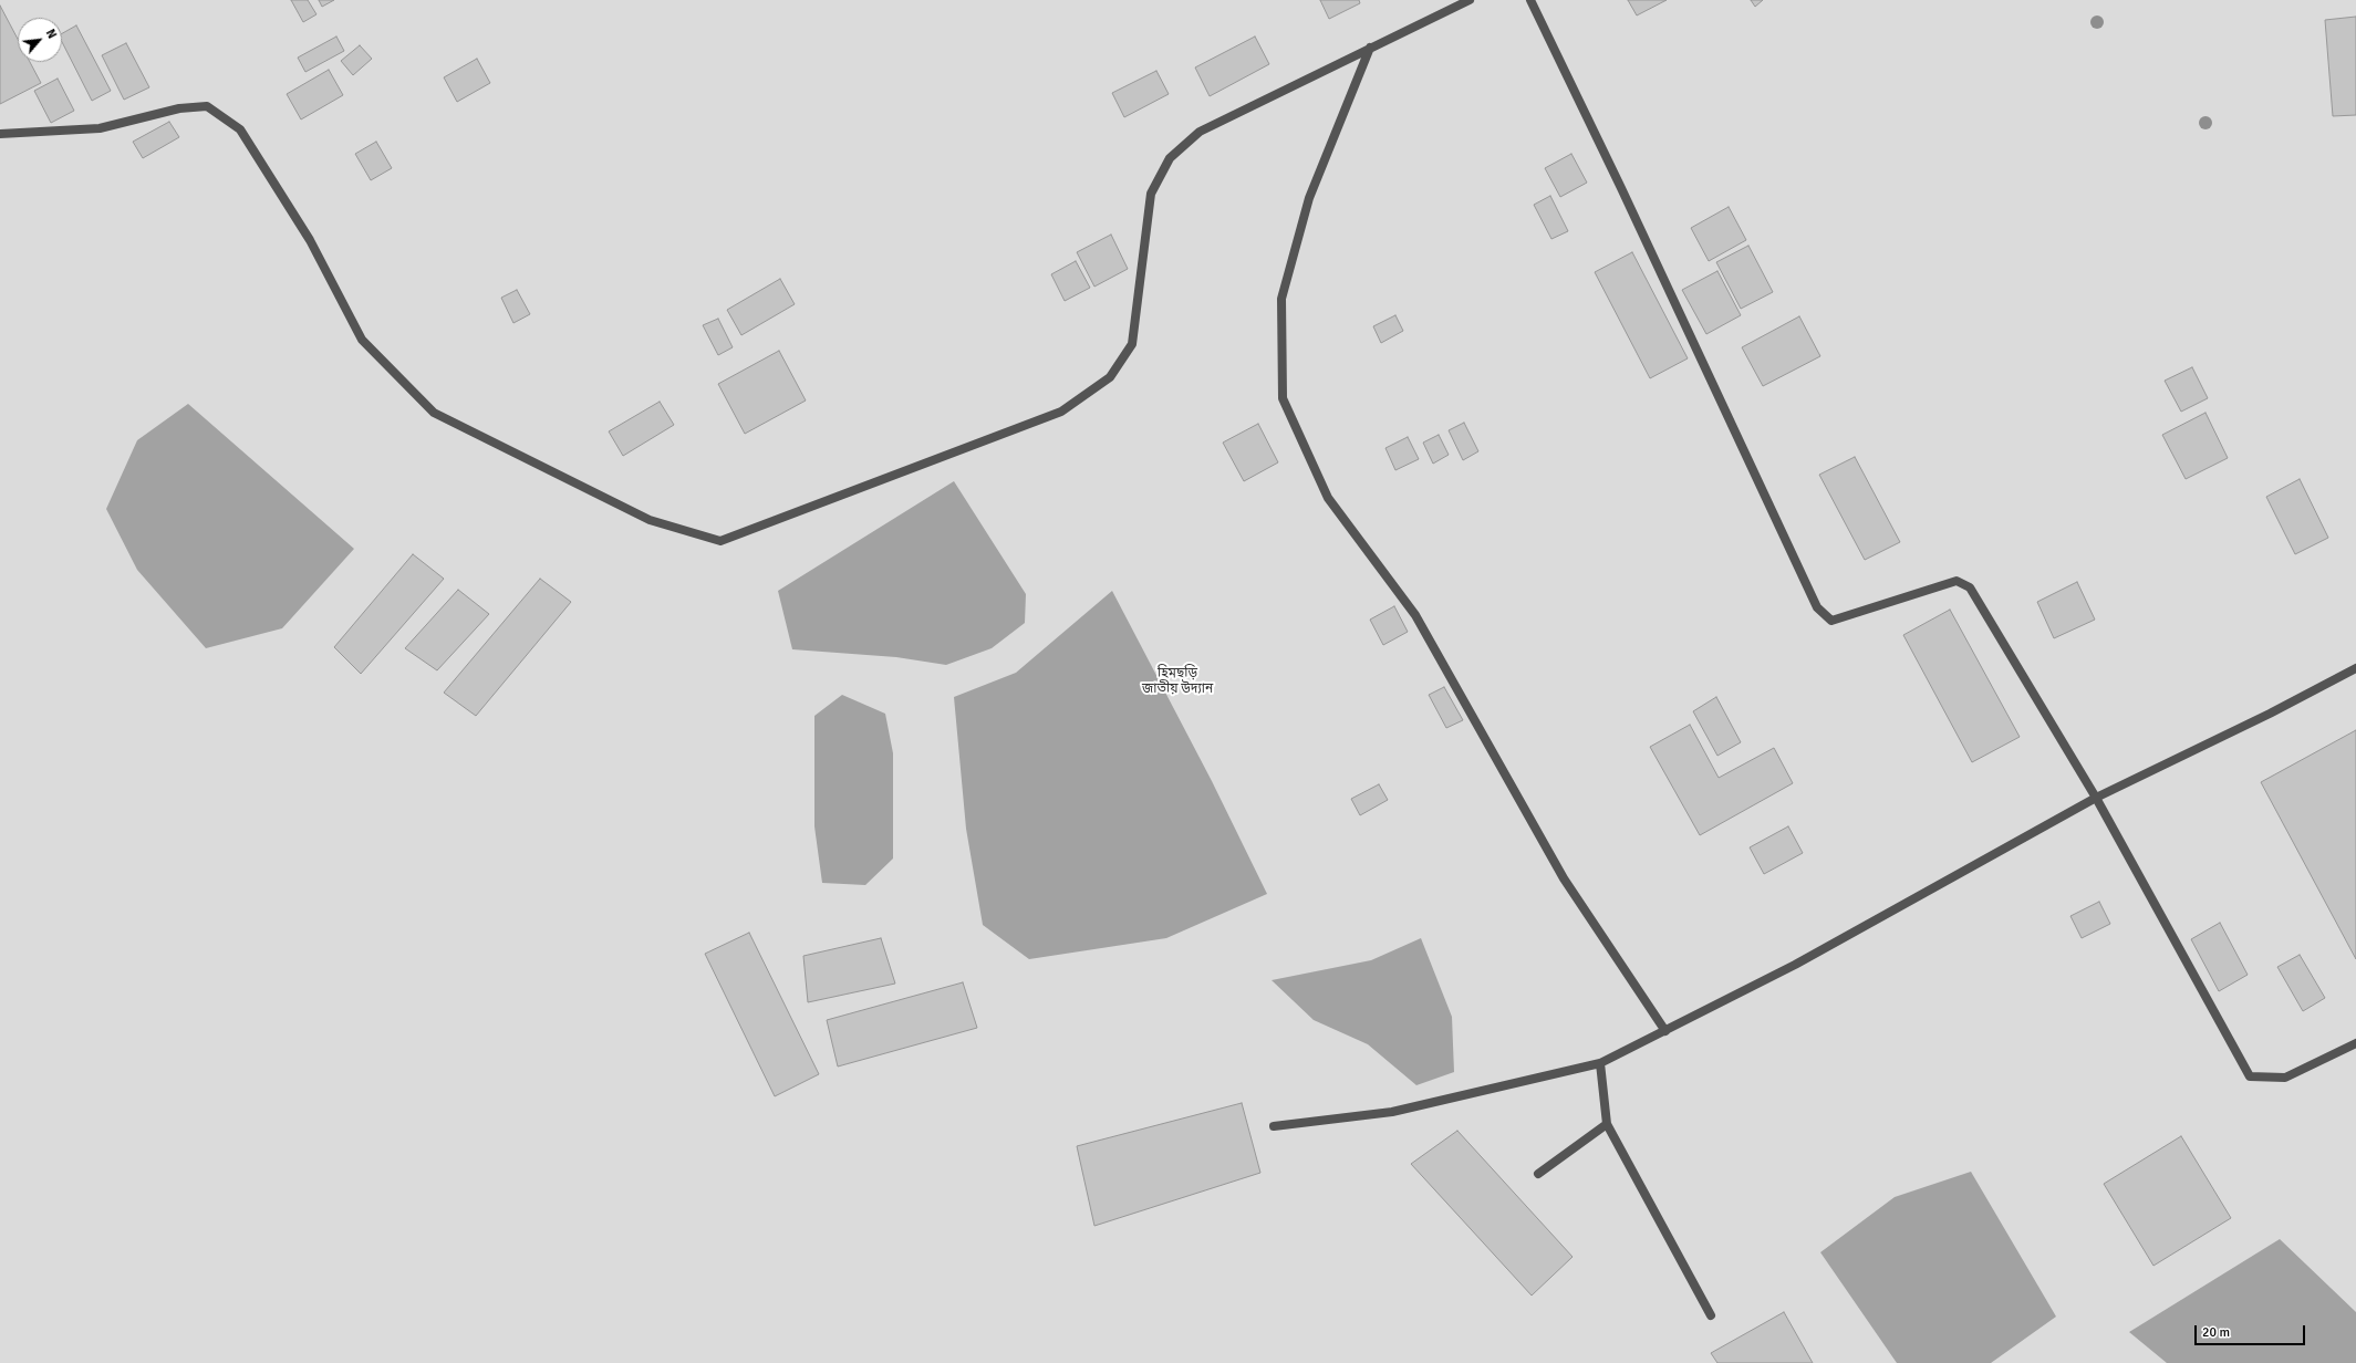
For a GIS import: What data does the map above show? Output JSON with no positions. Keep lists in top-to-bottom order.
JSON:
{
  "parks": ["হিমছড়ি জাতীয় উদ্যান"],
  "scale_bar": "20 m",
  "north": "top right"
}
